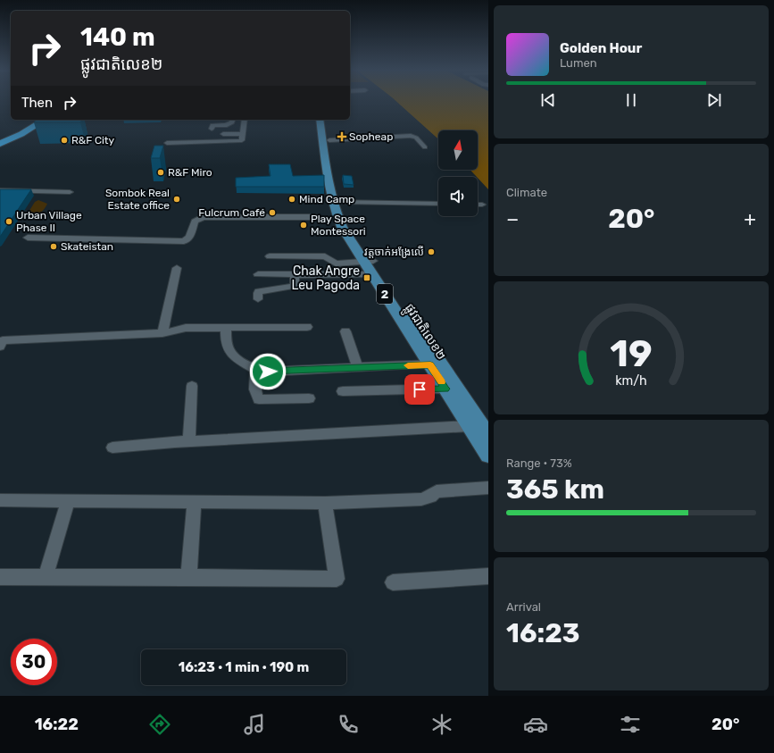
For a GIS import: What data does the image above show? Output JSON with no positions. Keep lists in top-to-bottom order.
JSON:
{
  "streets": {
    "main road": ["2", "ផ្លូវជាតិលេខ២"]
  },
  "places": {
    "health": ["Sopheap"],
    "other": [
      "R&F City",
      "R&F Miro",
      "Sombok Real Estate office",
      "Mind Camp",
      "Fulcrum Café",
      "Urban Village Phase II",
      "Play Space Montessori",
      "Skateistan",
      "វត្តចាក់អង្រែលើ"
    ],
    "transit": ["Chak Angre Leu Pagoda"]
  },
  "north": "top",
  "page": {
    "turn": ["140 m", "ផ្លូវជាតិលេខ២"],
    "song": ["Golden Hour", "Lumen"],
    "then": "Then",
    "tile": [
      "Climate",
      ["Range · 73%", "365 km"],
      ["Arrival", "16:23"]
    ],
    "heat": ["−", "20°", "+"],
    "limit": "30",
    "trip": "16:23 · 1 min · 190 m",
    "tabs": ["16:22", "20°"],
    "gauge": ["19", "km/h"]
  }
}
